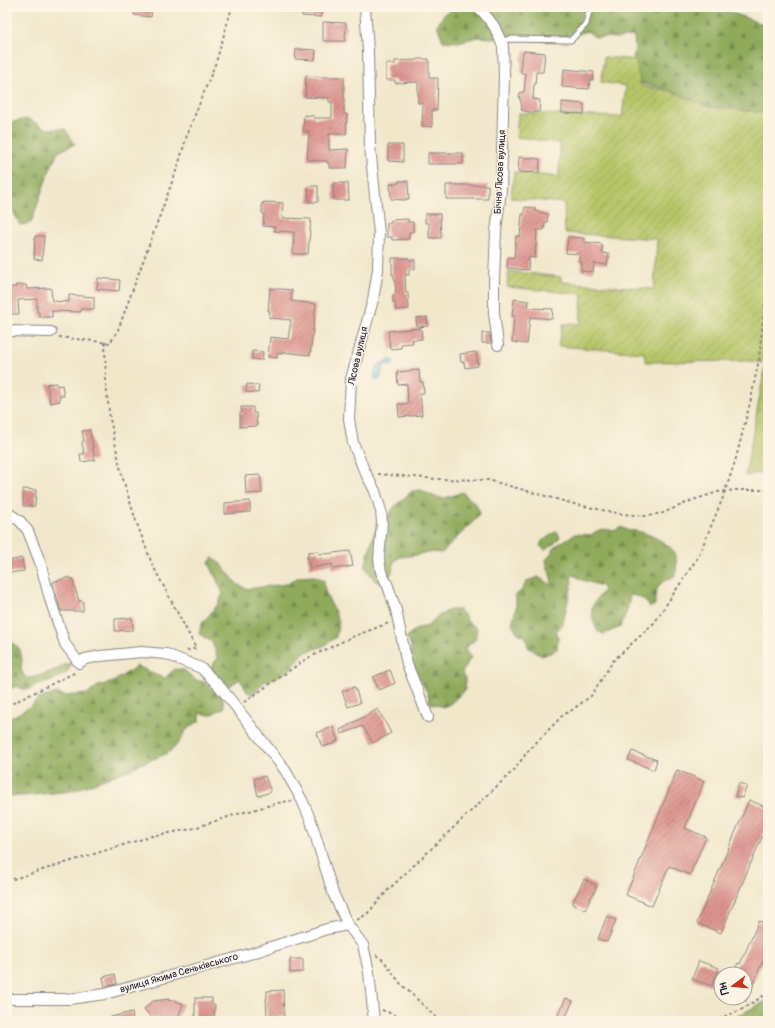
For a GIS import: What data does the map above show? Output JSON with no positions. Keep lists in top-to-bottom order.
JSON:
{
  "streets": {
    "street": ["Бічна Лісова вулиця", "Лісова вулиця", "вулиця Якима Сеньківського"]
  },
  "north": "left"
}
